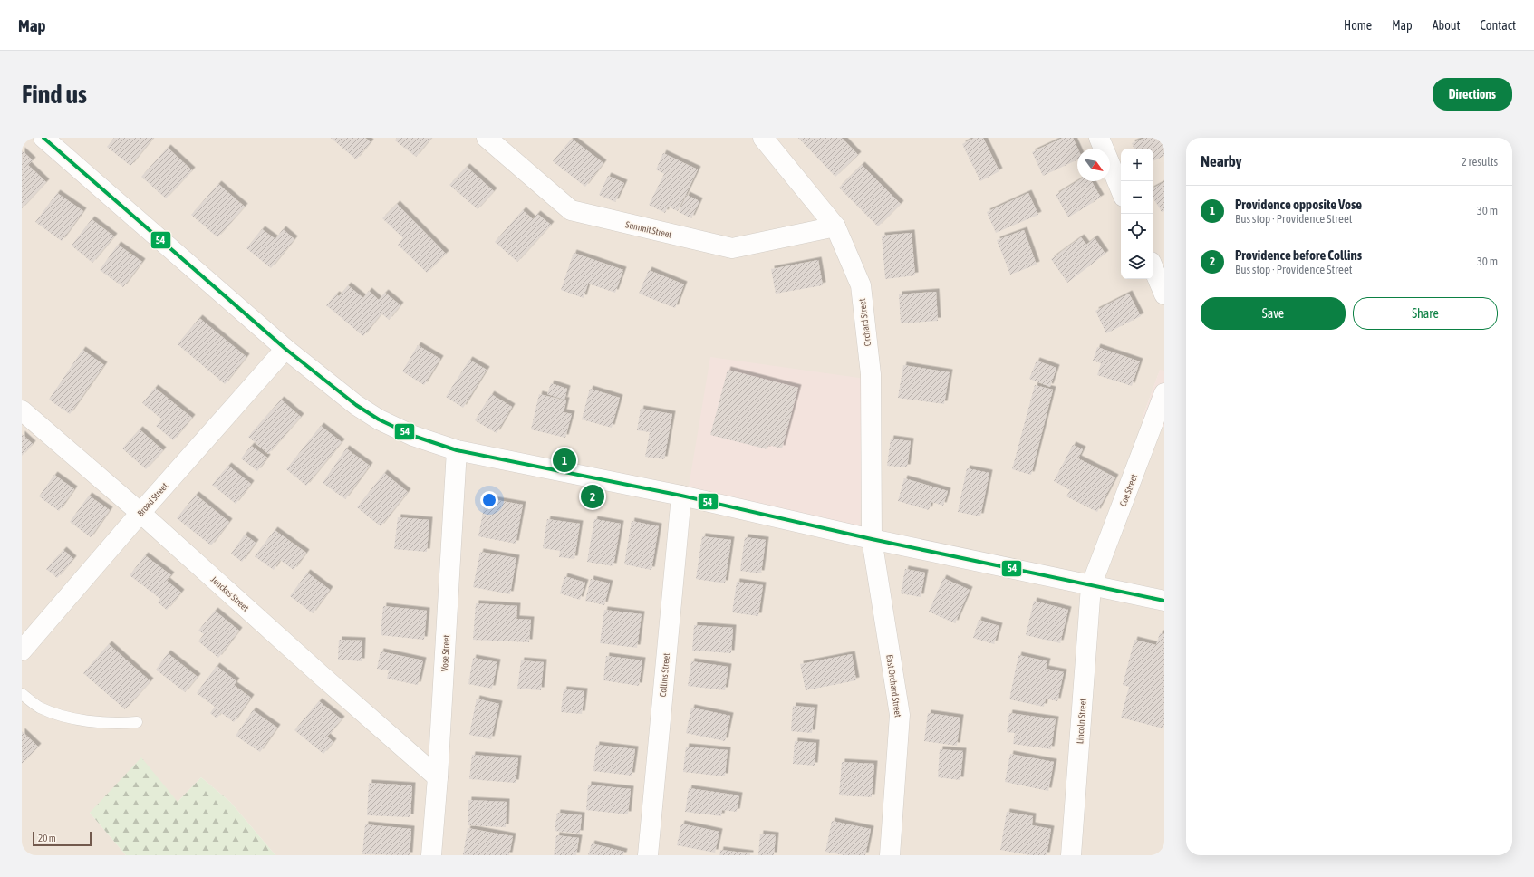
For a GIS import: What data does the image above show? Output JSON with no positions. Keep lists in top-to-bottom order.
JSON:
{
  "streets": {
    "street": [
      "Summit Street",
      "Orchard Street",
      "Coe Street",
      "Broad Street",
      "Jenckes Street",
      "Vose Street",
      "Collins Street",
      "East Orchard Street",
      "Lincoln Street"
    ]
  },
  "crossings": [
    ["Summit Street", "Orchard Street"],
    ["Orchard Street", "East Orchard Street"],
    ["Coe Street", "Lincoln Street"],
    ["Broad Street", "Jenckes Street"],
    ["Jenckes Street", "Vose Street"]
  ],
  "lines": ["transit line 54"],
  "scale_bar": "20 m",
  "north": "bottom right",
  "page": {
    "header": "Map",
    "nav": [
      "Home",
      "Map",
      "About",
      "Contact"
    ],
    "buttons": [
      "Directions",
      ["Save", "Share"]
    ],
    "title": "Find us",
    "heading": ["Nearby", "2 results"],
    "map_buttons": ["+", "−"],
    "list": [
      {
        "mark": "1",
        "name": "Providence opposite Vose",
        "note": "Bus stop · Providence Street",
        "value": "30 m"
      },
      {
        "mark": "2",
        "name": "Providence before Collins",
        "note": "Bus stop · Providence Street",
        "value": "30 m"
      }
    ],
    "pins": ["1", "2"],
    "scale": "20 m"
  }
}
